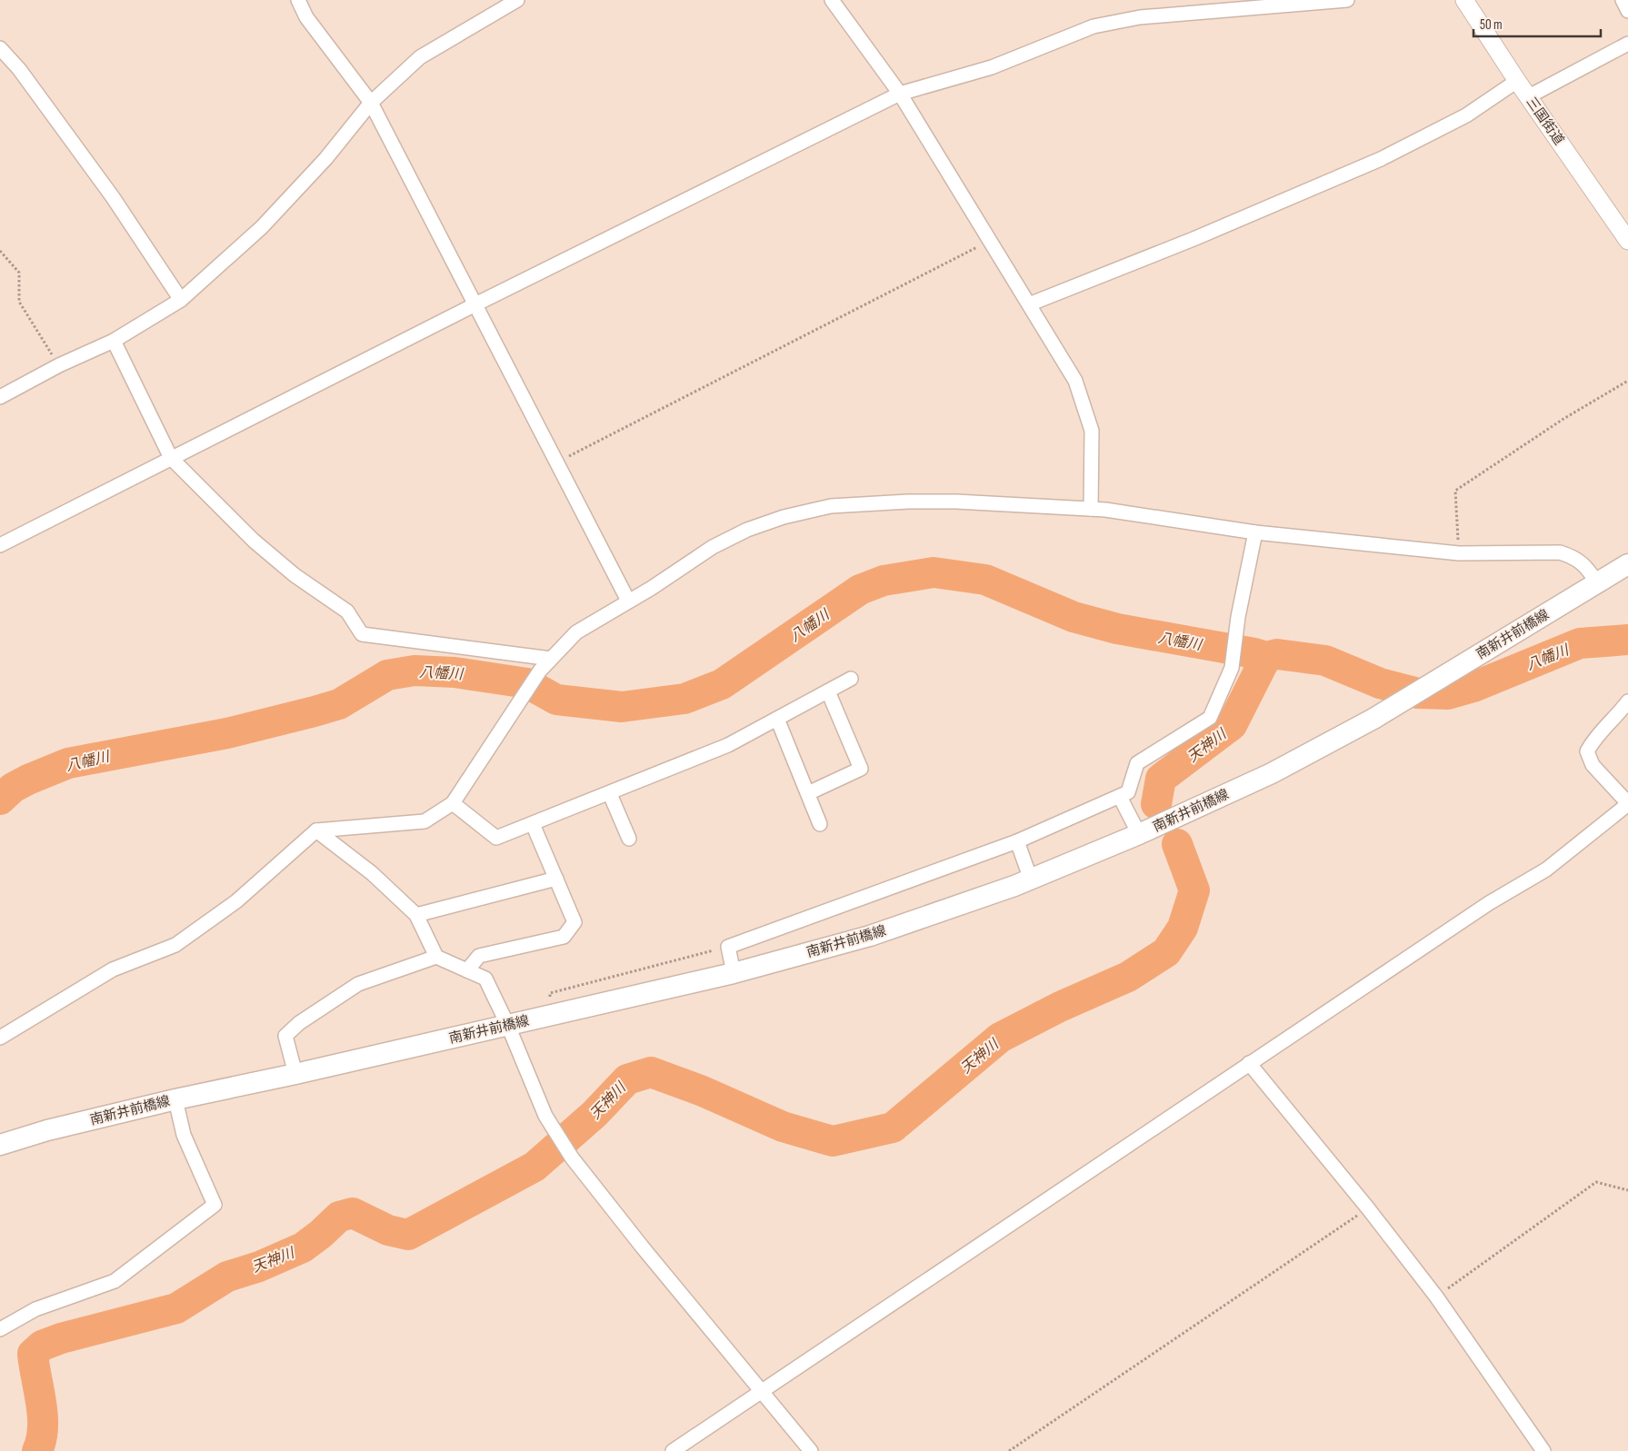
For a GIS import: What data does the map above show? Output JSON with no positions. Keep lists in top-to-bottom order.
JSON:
{
  "streets": {
    "main road": ["南新井前橋線"],
    "street": ["三国街道"]
  },
  "water": ["八幡川", "天神川"],
  "scale_bar": "50 m"
}
